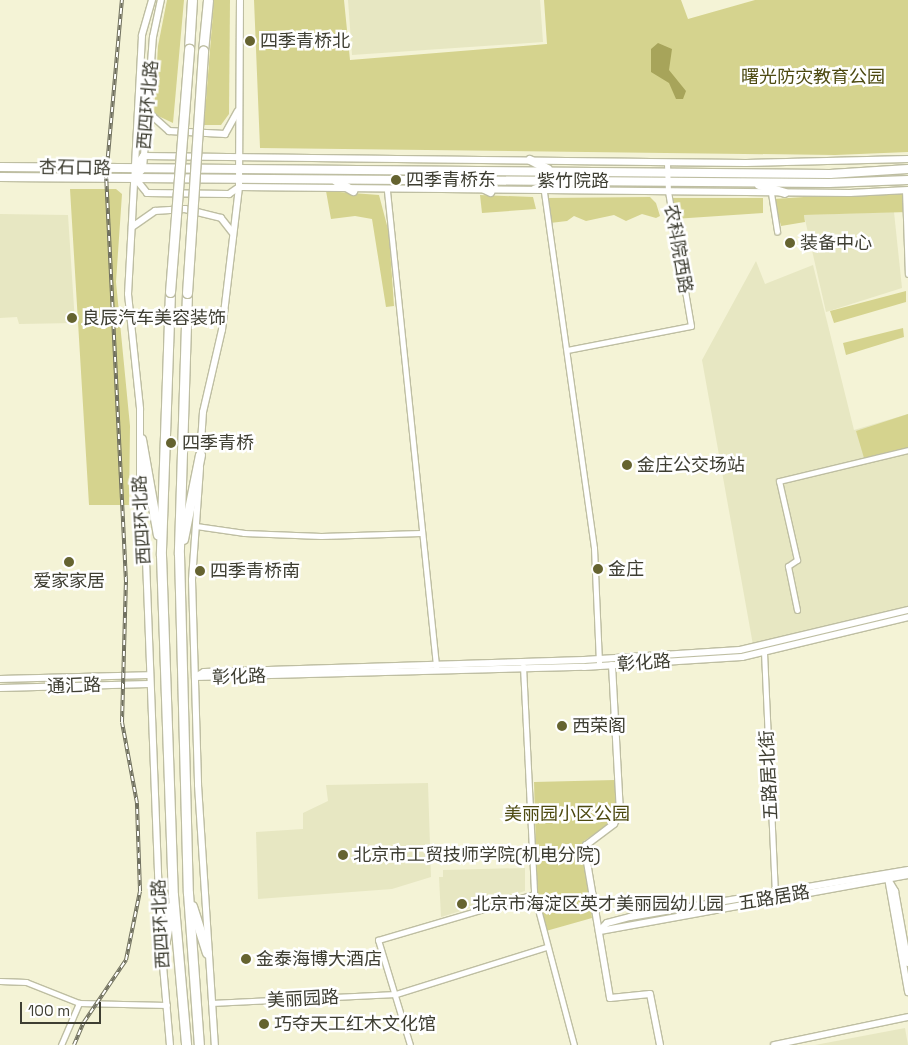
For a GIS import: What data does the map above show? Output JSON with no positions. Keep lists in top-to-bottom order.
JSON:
{
  "streets": {
    "highway": ["西四环北路"],
    "main road": ["杏石口路", "紫竹院路"],
    "street": [
      "农科院西路",
      "彰化路",
      "通汇路",
      "五路居北街",
      "五路居路",
      "美丽园路"
    ]
  },
  "crossings": [
    ["西四环北路", "杏石口路"],
    ["西四环北路", "紫竹院路"],
    ["西四环北路", "通汇路"],
    ["杏石口路", "紫竹院路"],
    ["紫竹院路", "农科院西路"],
    ["彰化路", "五路居北街"],
    ["五路居北街", "五路居路"]
  ],
  "parks": ["曙光防灾教育公园", "美丽园小区公园"],
  "places": [
    "四季青桥北",
    "四季青桥东",
    "装备中心",
    "良辰汽车美容装饰",
    "四季青桥",
    "金庄公交场站",
    "爱家家居",
    "金庄",
    "四季青桥南",
    "西荣阁",
    "北京市工贸技师学院(机电分院)",
    "北京市海淀区英才美丽园幼儿园",
    "金泰海博大酒店",
    "巧夺天工红木文化馆"
  ],
  "scale_bar": "100 m"
}
